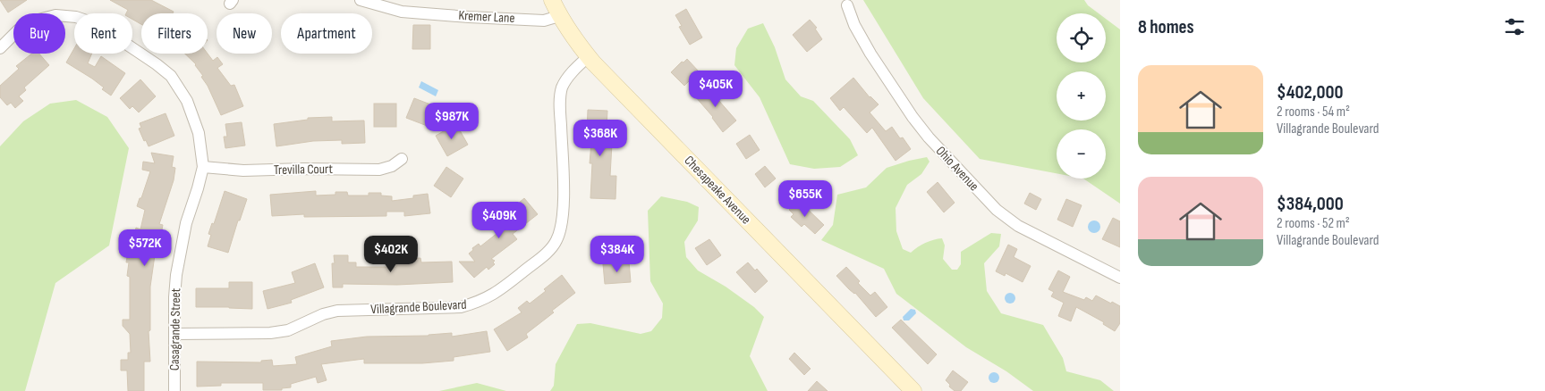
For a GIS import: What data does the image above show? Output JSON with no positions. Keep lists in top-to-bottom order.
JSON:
{
  "streets": {
    "street": [
      "Kremer Lane",
      "Ohio Avenue",
      "Trevilla Court",
      "Chesapeake Avenue",
      "Villagrande Boulevard",
      "Casagrande Street"
    ]
  },
  "crossings": [
    ["Kremer Lane", "Chesapeake Avenue"],
    ["Trevilla Court", "Casagrande Street"],
    ["Chesapeake Avenue", "Villagrande Boulevard"],
    ["Villagrande Boulevard", "Casagrande Street"]
  ],
  "page": {
    "heading": "8 homes",
    "map_buttons": ["+", "−"],
    "chip": [
      "Buy",
      "Rent",
      "Filters",
      "New",
      "Apartment"
    ],
    "list": [
      {
        "name": "$402,000",
        "note": "2 rooms · 54 m² · Villagrande Boulevard"
      },
      {
        "name": "$384,000",
        "note": "2 rooms · 52 m² · Villagrande Boulevard"
      }
    ],
    "price": [
      "$405K",
      "$987K",
      "$368K",
      "$655K",
      "$409K",
      "$572K",
      "$402K",
      "$384K"
    ]
  }
}
